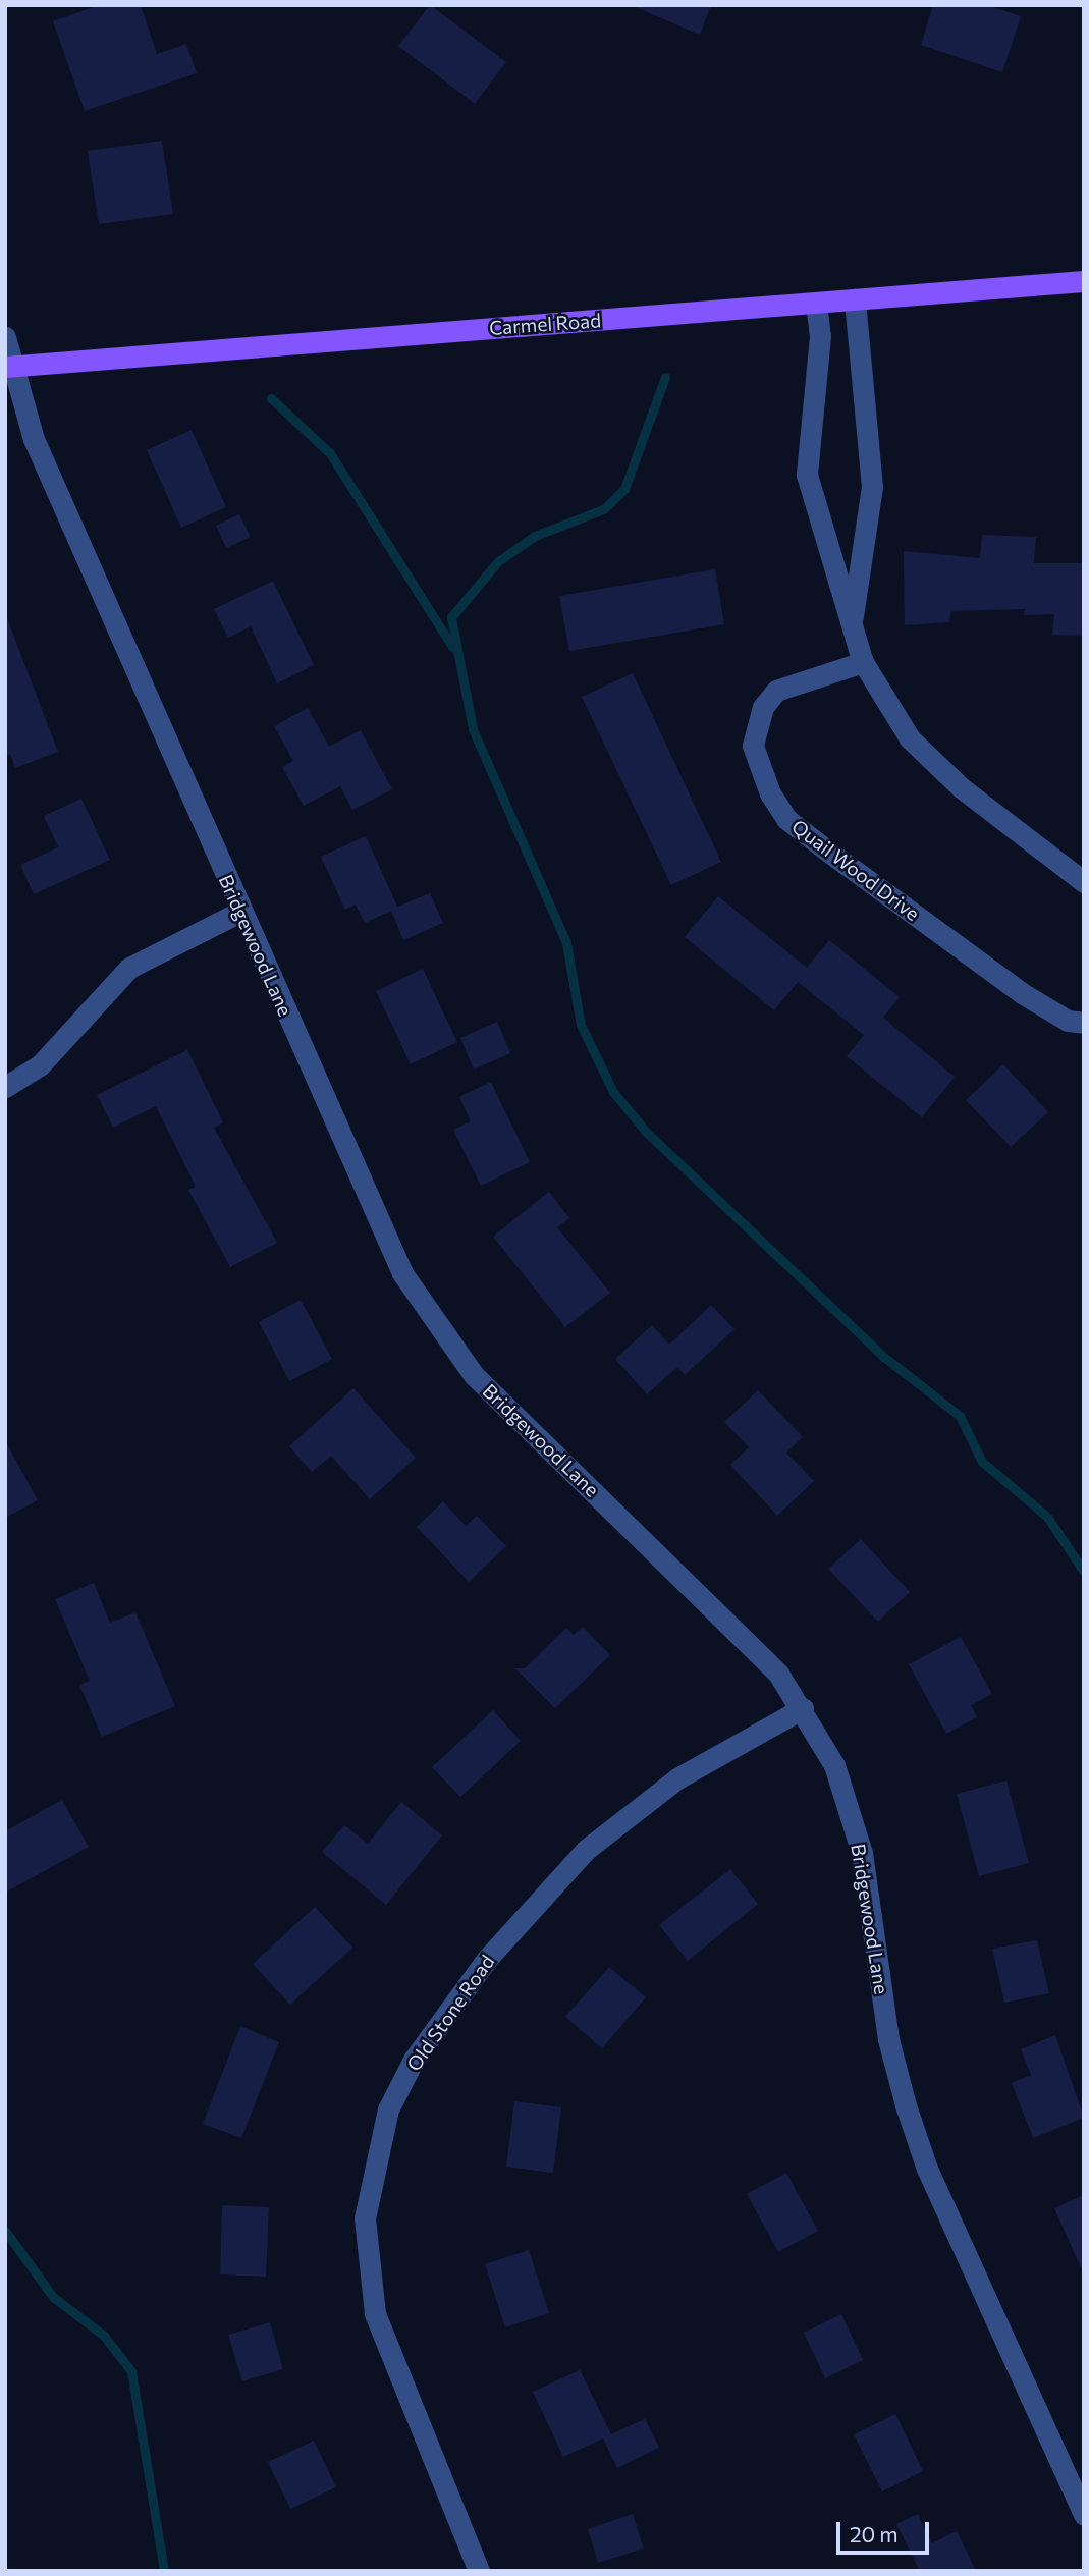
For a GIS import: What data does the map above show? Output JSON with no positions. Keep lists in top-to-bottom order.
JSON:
{
  "streets": {
    "main road": ["Carmel Road"],
    "street": ["Quail Wood Drive", "Bridgewood Lane", "Old Stone Road"]
  },
  "crossings": [
    ["Carmel Road", "Bridgewood Lane"],
    ["Bridgewood Lane", "Old Stone Road"]
  ],
  "scale_bar": "20 m"
}
